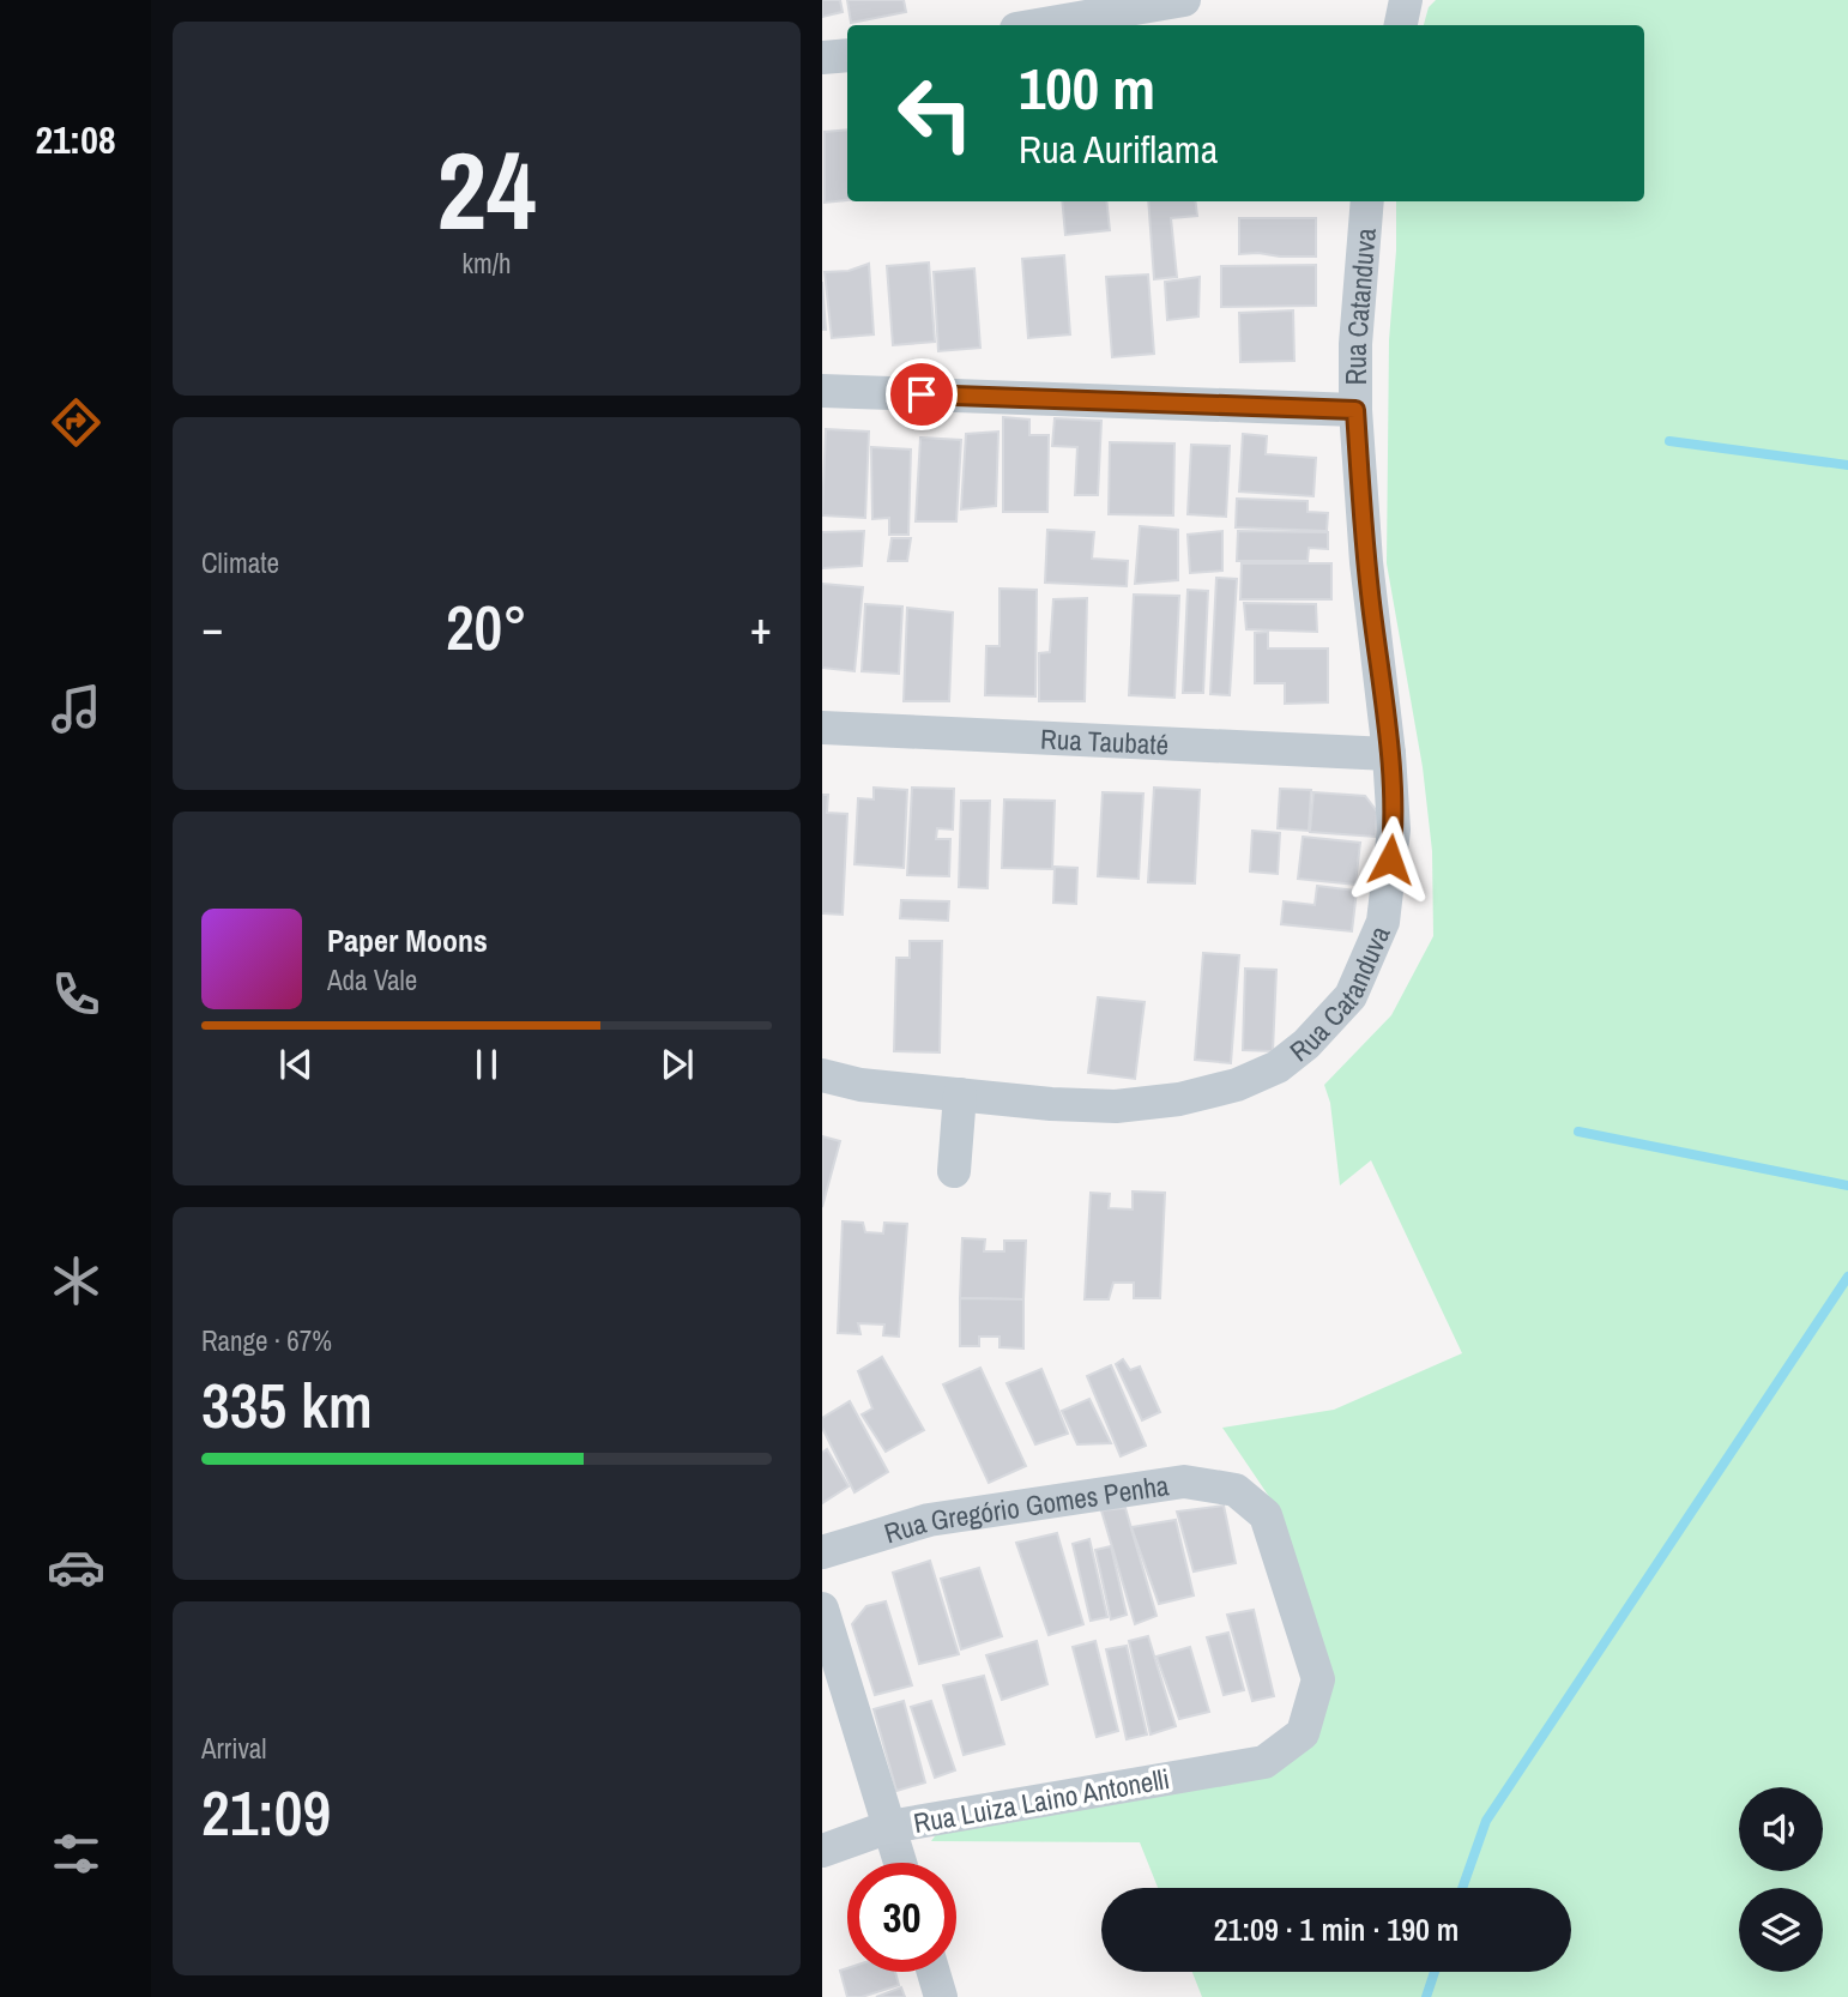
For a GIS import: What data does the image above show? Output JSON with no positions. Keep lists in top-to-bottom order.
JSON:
{
  "streets": {
    "street": [
      "Rua Catanduva",
      "Rua Taubaté",
      "Rua Gregório Gomes Penha",
      "Rua Luiza Laino Antonelli"
    ]
  },
  "crossings": [
    ["Rua Catanduva", "Rua Taubaté"],
    ["Rua Gregório Gomes Penha", "Rua Luiza Laino Antonelli"]
  ],
  "page": {
    "tabs": "21:08",
    "tile": [
      ["24", "km/h"],
      "Climate",
      ["Range · 67%", "335 km"],
      ["Arrival", "21:09"]
    ],
    "turn": ["100 m", "Rua Auriflama"],
    "heat": ["−", "20°", "+"],
    "song": ["Paper Moons", "Ada Vale"],
    "limit": "30",
    "trip": "21:09 · 1 min · 190 m"
  }
}
